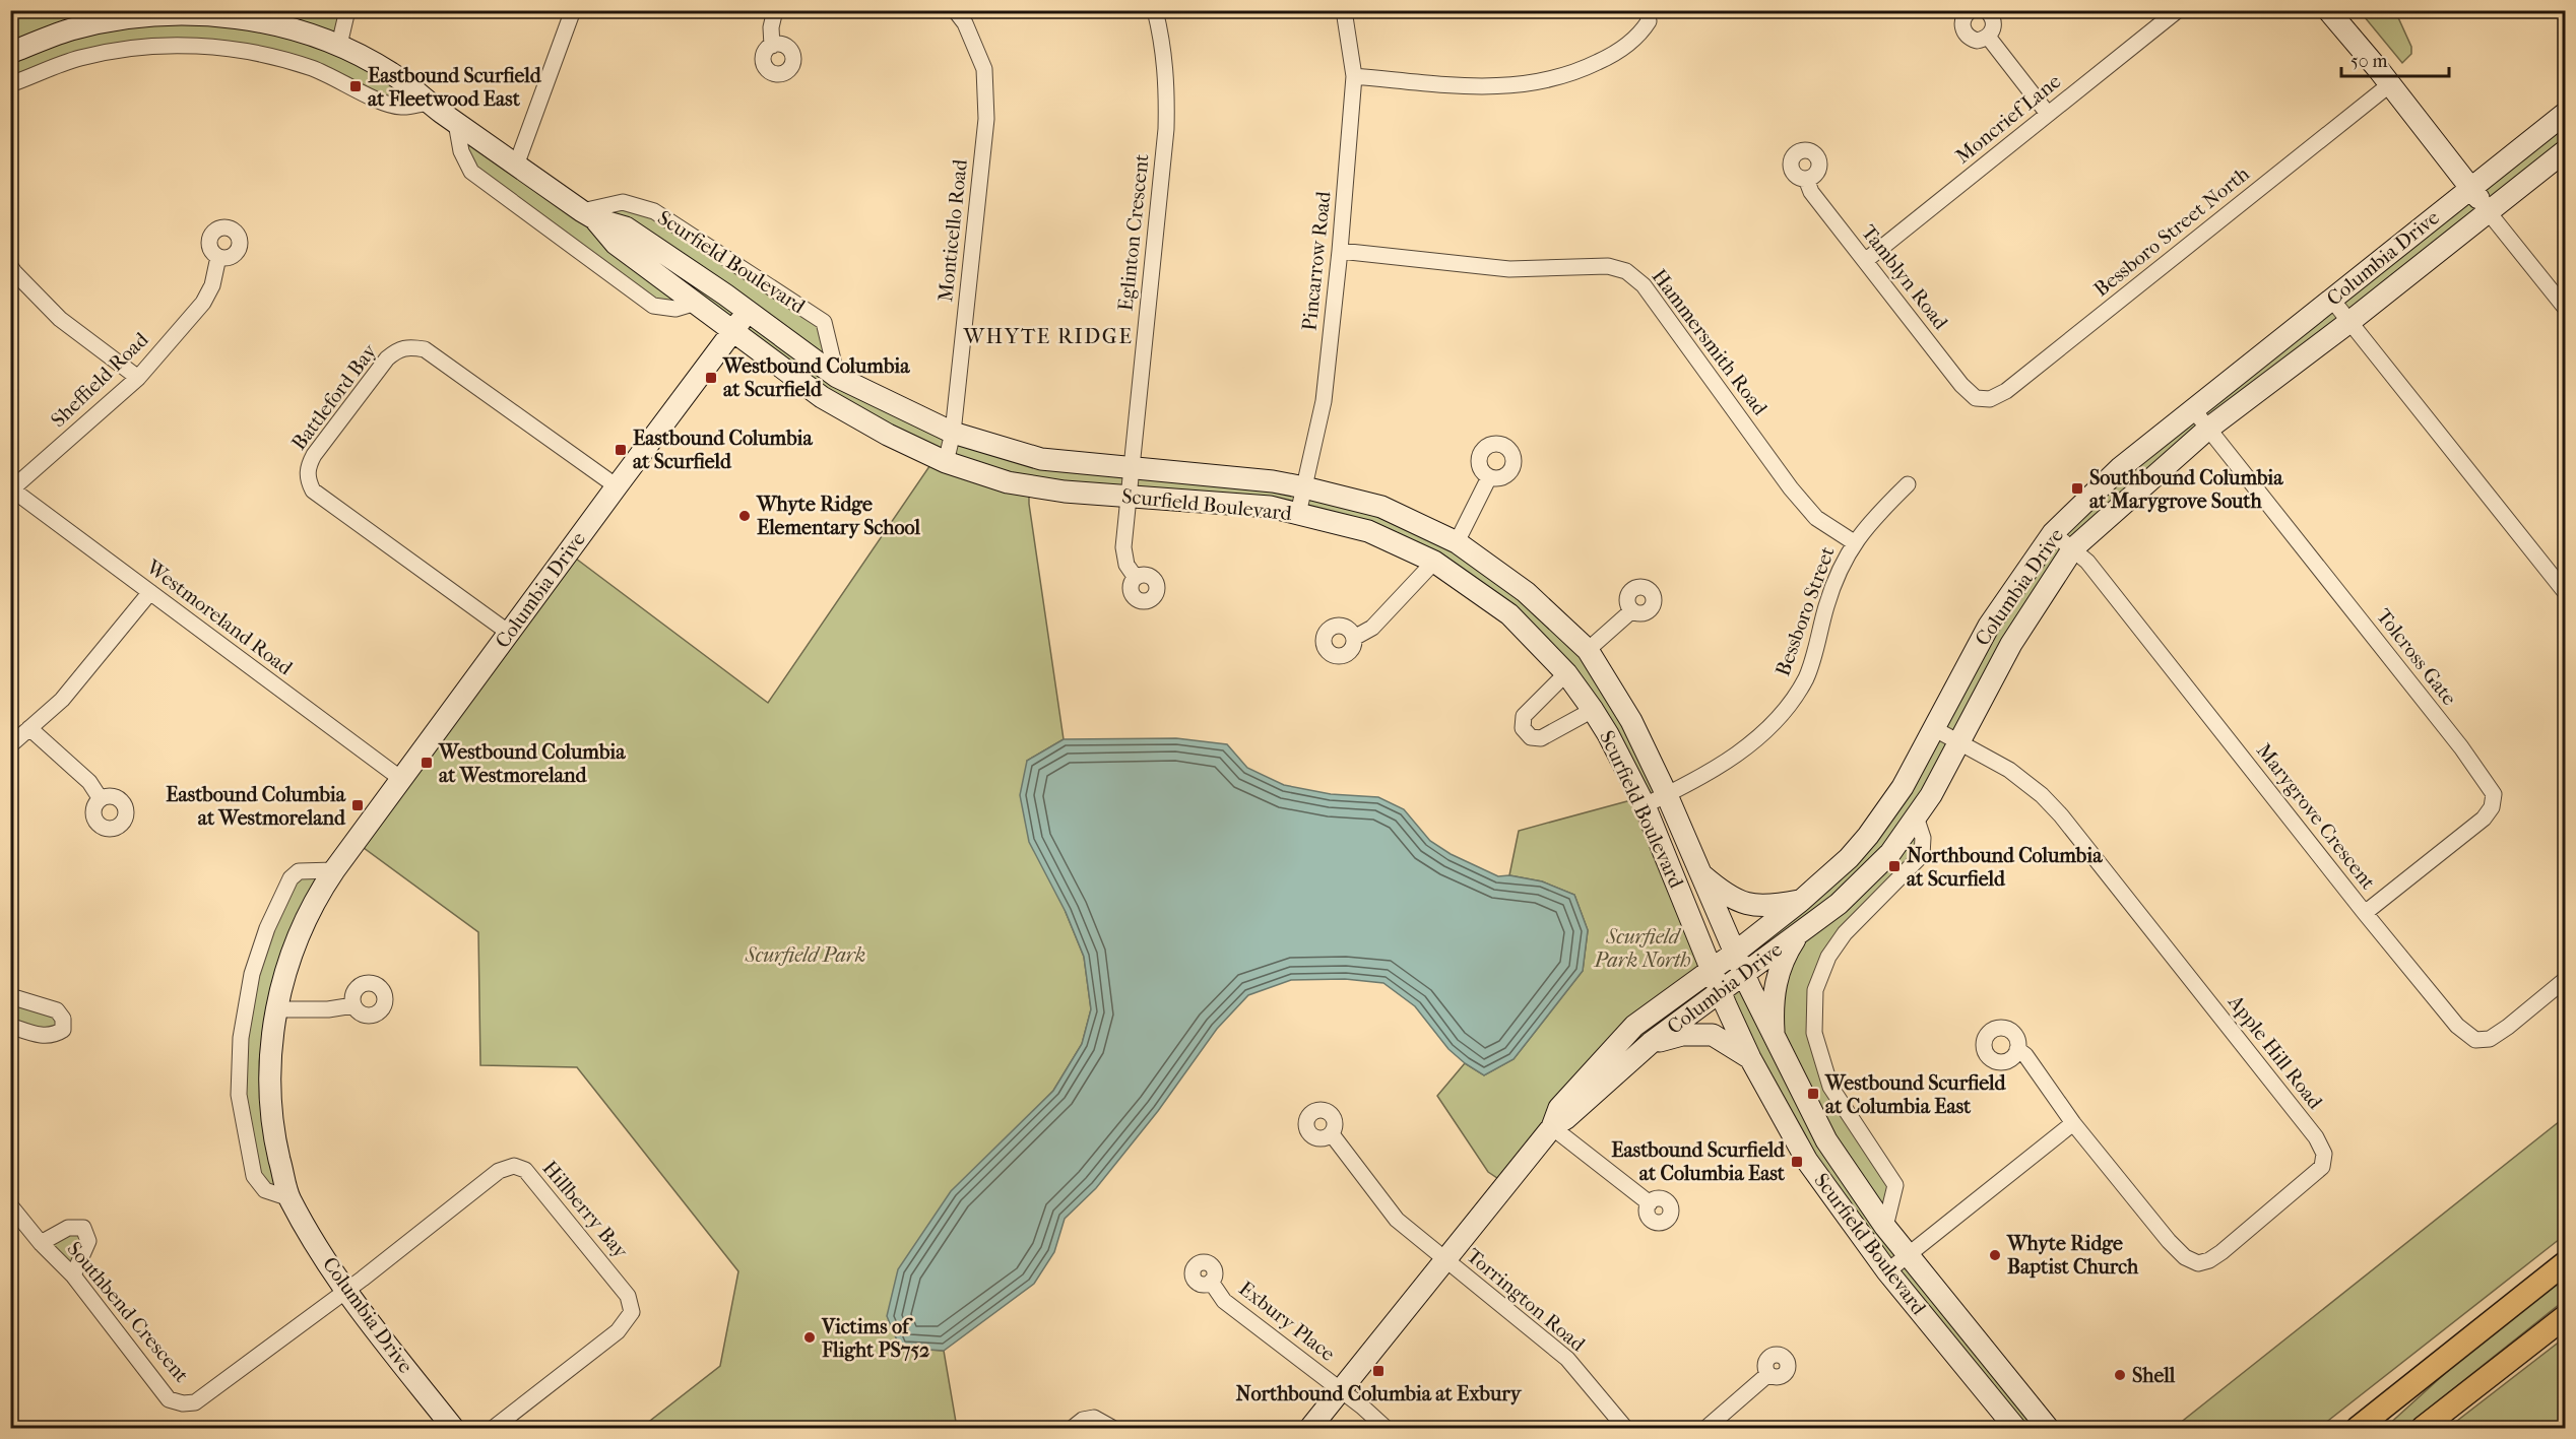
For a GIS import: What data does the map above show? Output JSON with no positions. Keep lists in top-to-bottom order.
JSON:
{
  "streets": {
    "street": [
      "Moncrief Lane",
      "Monticello Road",
      "Bessboro Street North",
      "Eglinton Crescent",
      "Columbia Drive",
      "Pincarrow Road",
      "Scurfield Boulevard",
      "Tamblyn Road",
      "Hammersmith Road",
      "Sheffield Road",
      "Battleford Bay",
      "Bessboro Street",
      "Westmoreland Road",
      "Tolcross Gate",
      "Marygrove Crescent",
      "Apple Hill Road",
      "Hillberry Bay",
      "Torrington Road",
      "Southbend Crescent",
      "Exbury Place"
    ]
  },
  "crossings": [
    ["Moncrief Lane", "Tamblyn Road"],
    ["Monticello Road", "Scurfield Boulevard"],
    ["Bessboro Street North", "Tamblyn Road"],
    ["Eglinton Crescent", "Scurfield Boulevard"],
    ["Columbia Drive", "Scurfield Boulevard"],
    ["Columbia Drive", "Battleford Bay"],
    ["Columbia Drive", "Westmoreland Road"],
    ["Columbia Drive", "Tolcross Gate"],
    ["Columbia Drive", "Marygrove Crescent"],
    ["Columbia Drive", "Apple Hill Road"],
    ["Columbia Drive", "Hillberry Bay"],
    ["Columbia Drive", "Torrington Road"],
    ["Columbia Drive", "Southbend Crescent"],
    ["Columbia Drive", "Exbury Place"],
    ["Pincarrow Road", "Scurfield Boulevard"],
    ["Pincarrow Road", "Hammersmith Road"],
    ["Scurfield Boulevard", "Bessboro Street"],
    ["Hammersmith Road", "Bessboro Street"],
    ["Sheffield Road", "Westmoreland Road"],
    ["Tolcross Gate", "Marygrove Crescent"],
    ["Hillberry Bay", "Southbend Crescent"]
  ],
  "districts": ["WHYTE RIDGE"],
  "parks": ["Scurfield Park North", "Scurfield Park"],
  "places": {
    "transit": [
      "Eastbound Scurfield at Fleetwood East",
      "Westbound Columbia at Scurfield",
      "Eastbound Columbia at Scurfield",
      "Southbound Columbia at Marygrove South",
      "Westbound Columbia at Westmoreland",
      "Eastbound Columbia at Westmoreland",
      "Northbound Columbia at Scurfield",
      "Westbound Scurfield at Columbia East",
      "Eastbound Scurfield at Columbia East",
      "Northbound Columbia at Exbury"
    ],
    "other": [
      "Whyte Ridge Elementary School",
      "Whyte Ridge Baptist Church",
      "Victims of Flight PS752",
      "Shell"
    ]
  },
  "scale_bar": "50 m"
}
